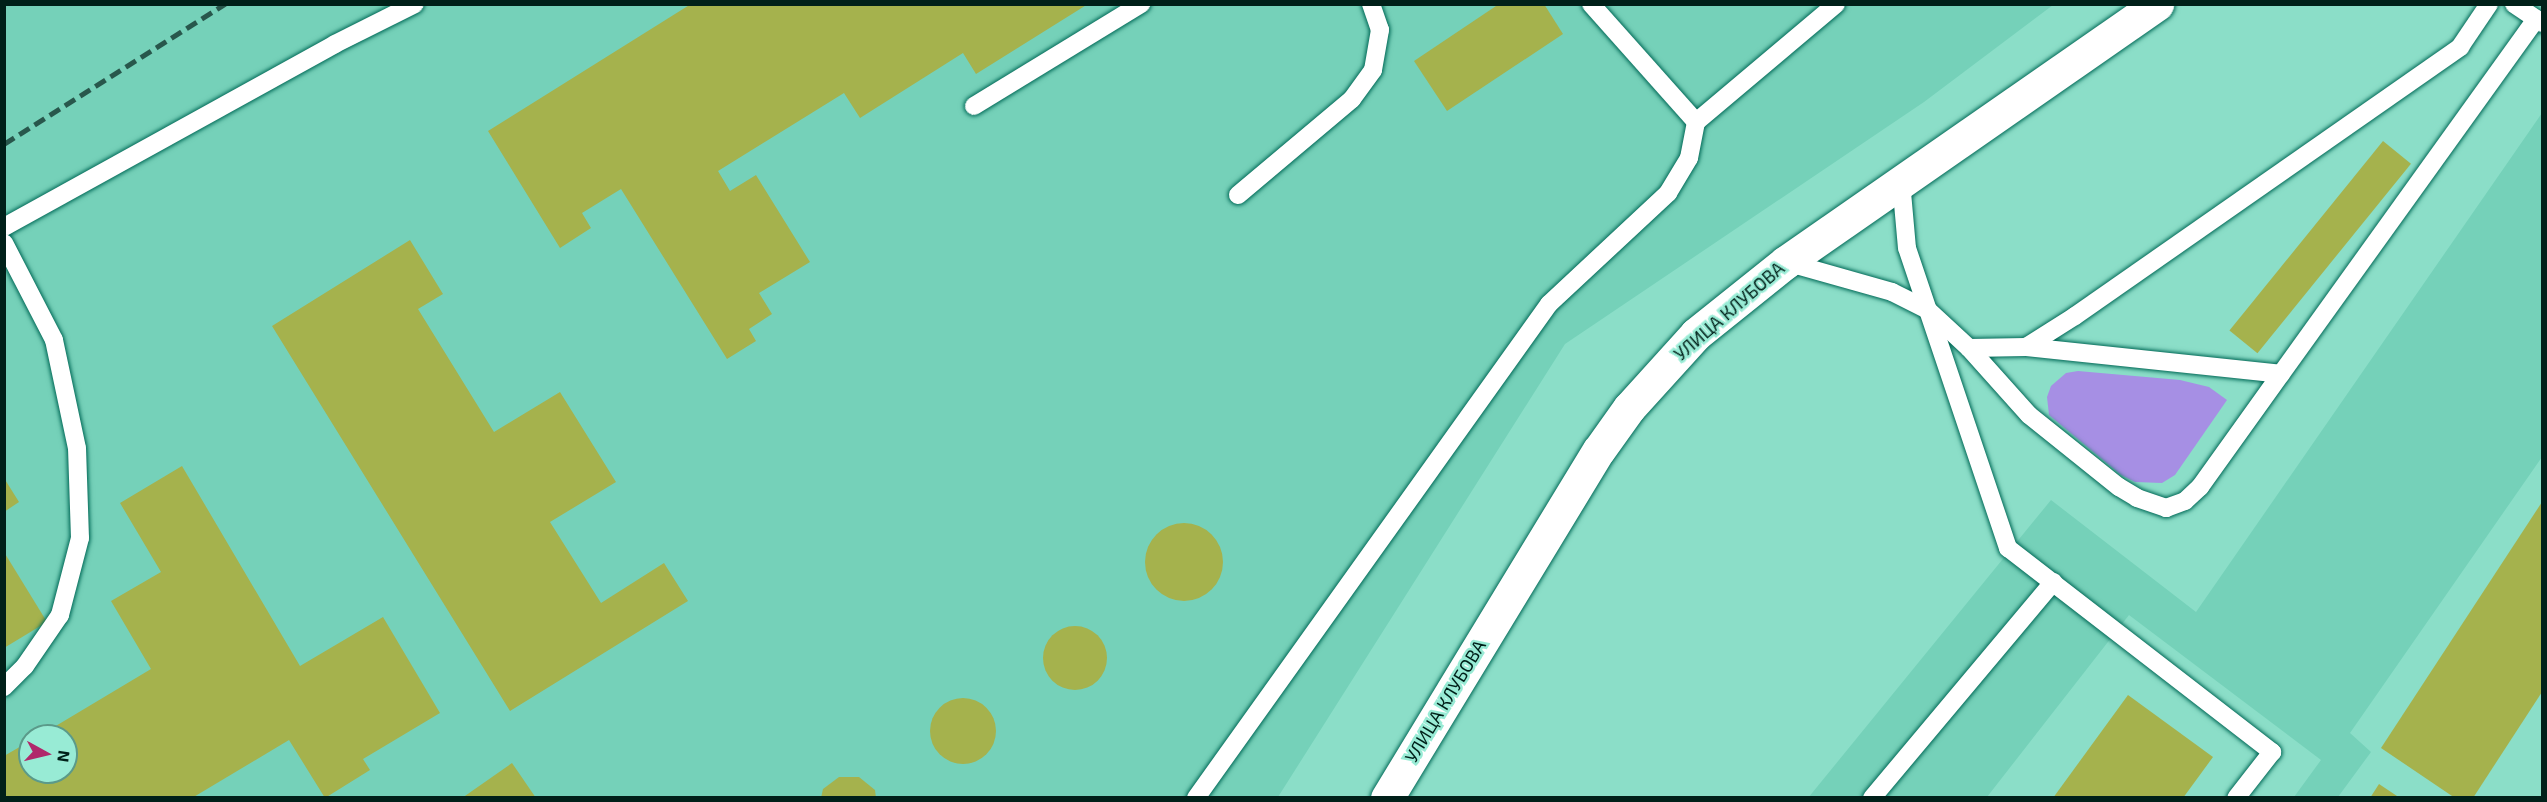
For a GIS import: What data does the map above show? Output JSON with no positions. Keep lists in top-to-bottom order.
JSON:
{
  "streets": {
    "street": ["УЛИЦА КЛУБОВА"]
  },
  "north": "right"
}
